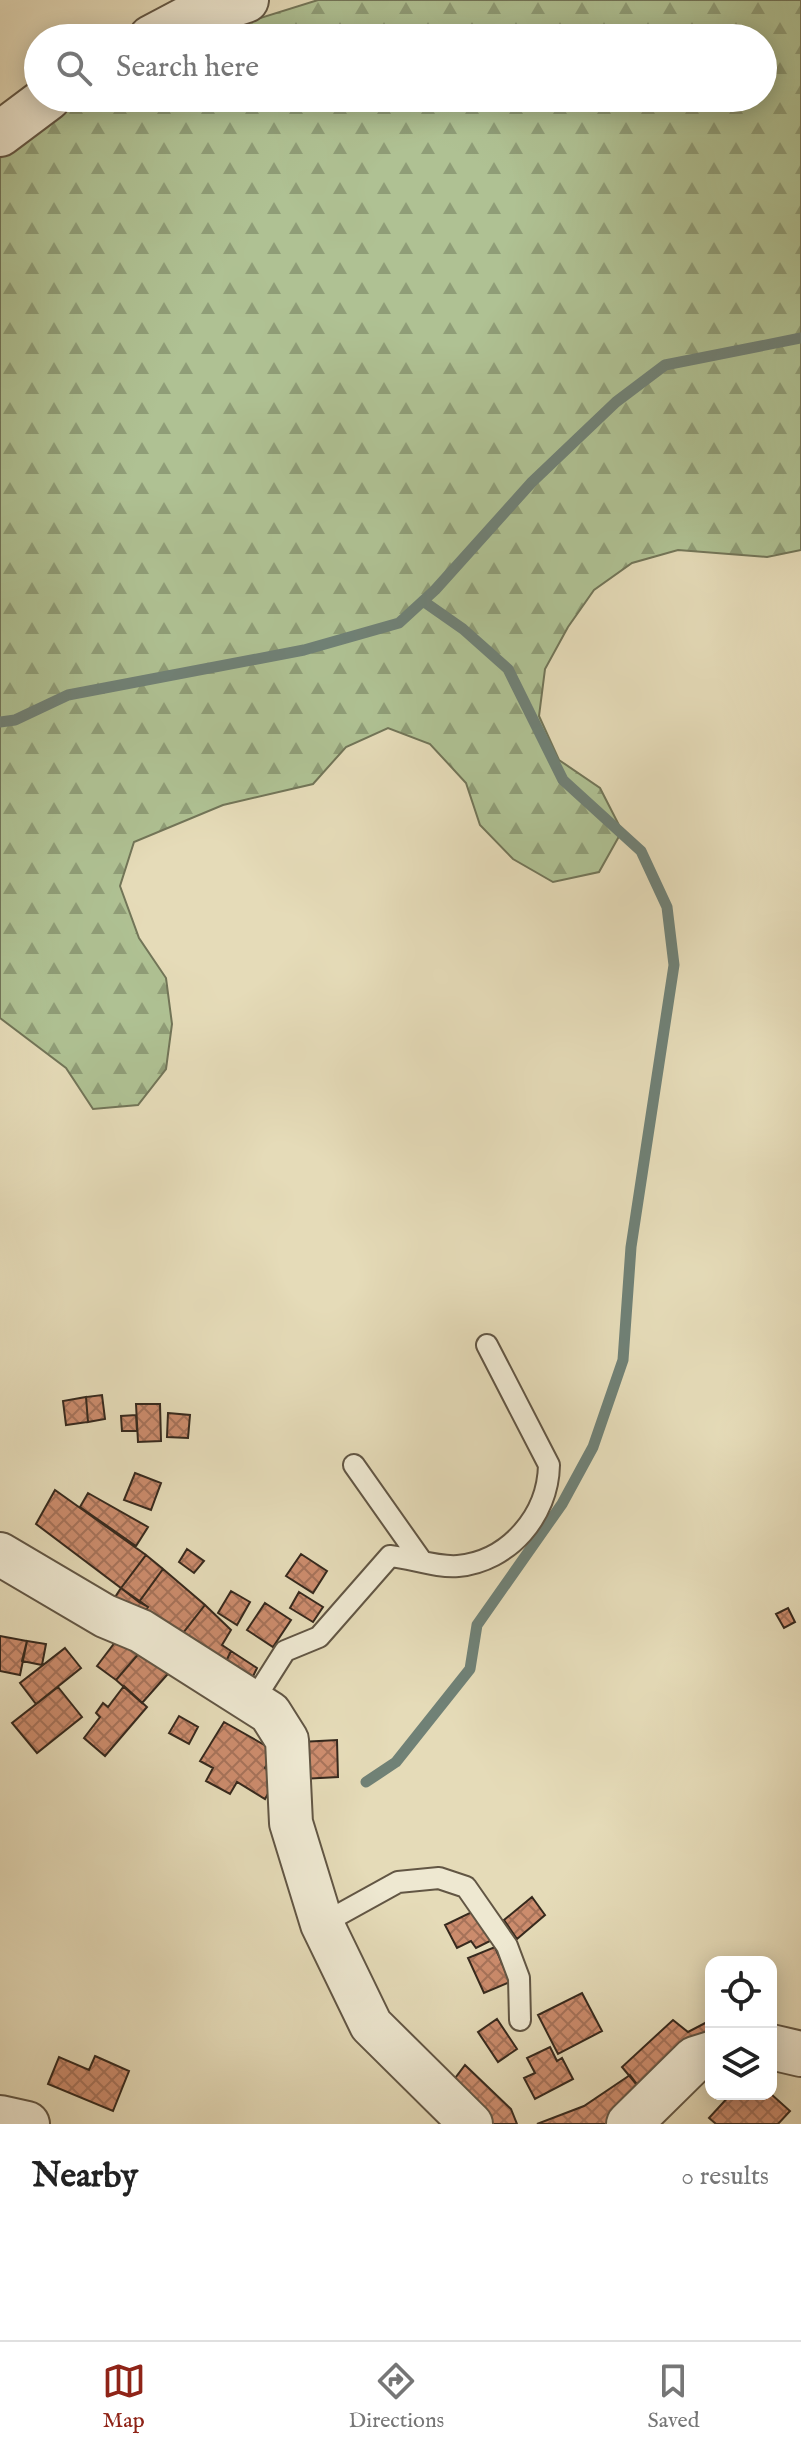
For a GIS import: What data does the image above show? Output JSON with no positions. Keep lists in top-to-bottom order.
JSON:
{
  "page": {
    "search": "Search here",
    "heading": ["Nearby", "0 results"],
    "nav": ["Map", "Directions", "Saved"]
  }
}
